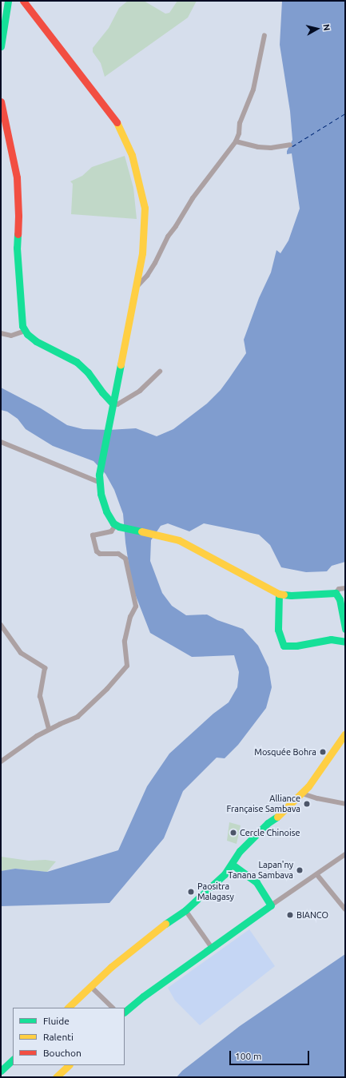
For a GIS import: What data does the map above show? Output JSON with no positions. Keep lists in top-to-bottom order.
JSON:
{
  "places": [
    "Mosquée Bohra",
    "Alliance Française Sambava",
    "Cercle Chinoise",
    "Lapan'ny Tanana Sambava",
    "Paositra Malagasy",
    "BIANCO"
  ],
  "legend": ["Fluide", "Ralenti", "Bouchon"],
  "scale_bar": "100 m",
  "north": "right"
}
